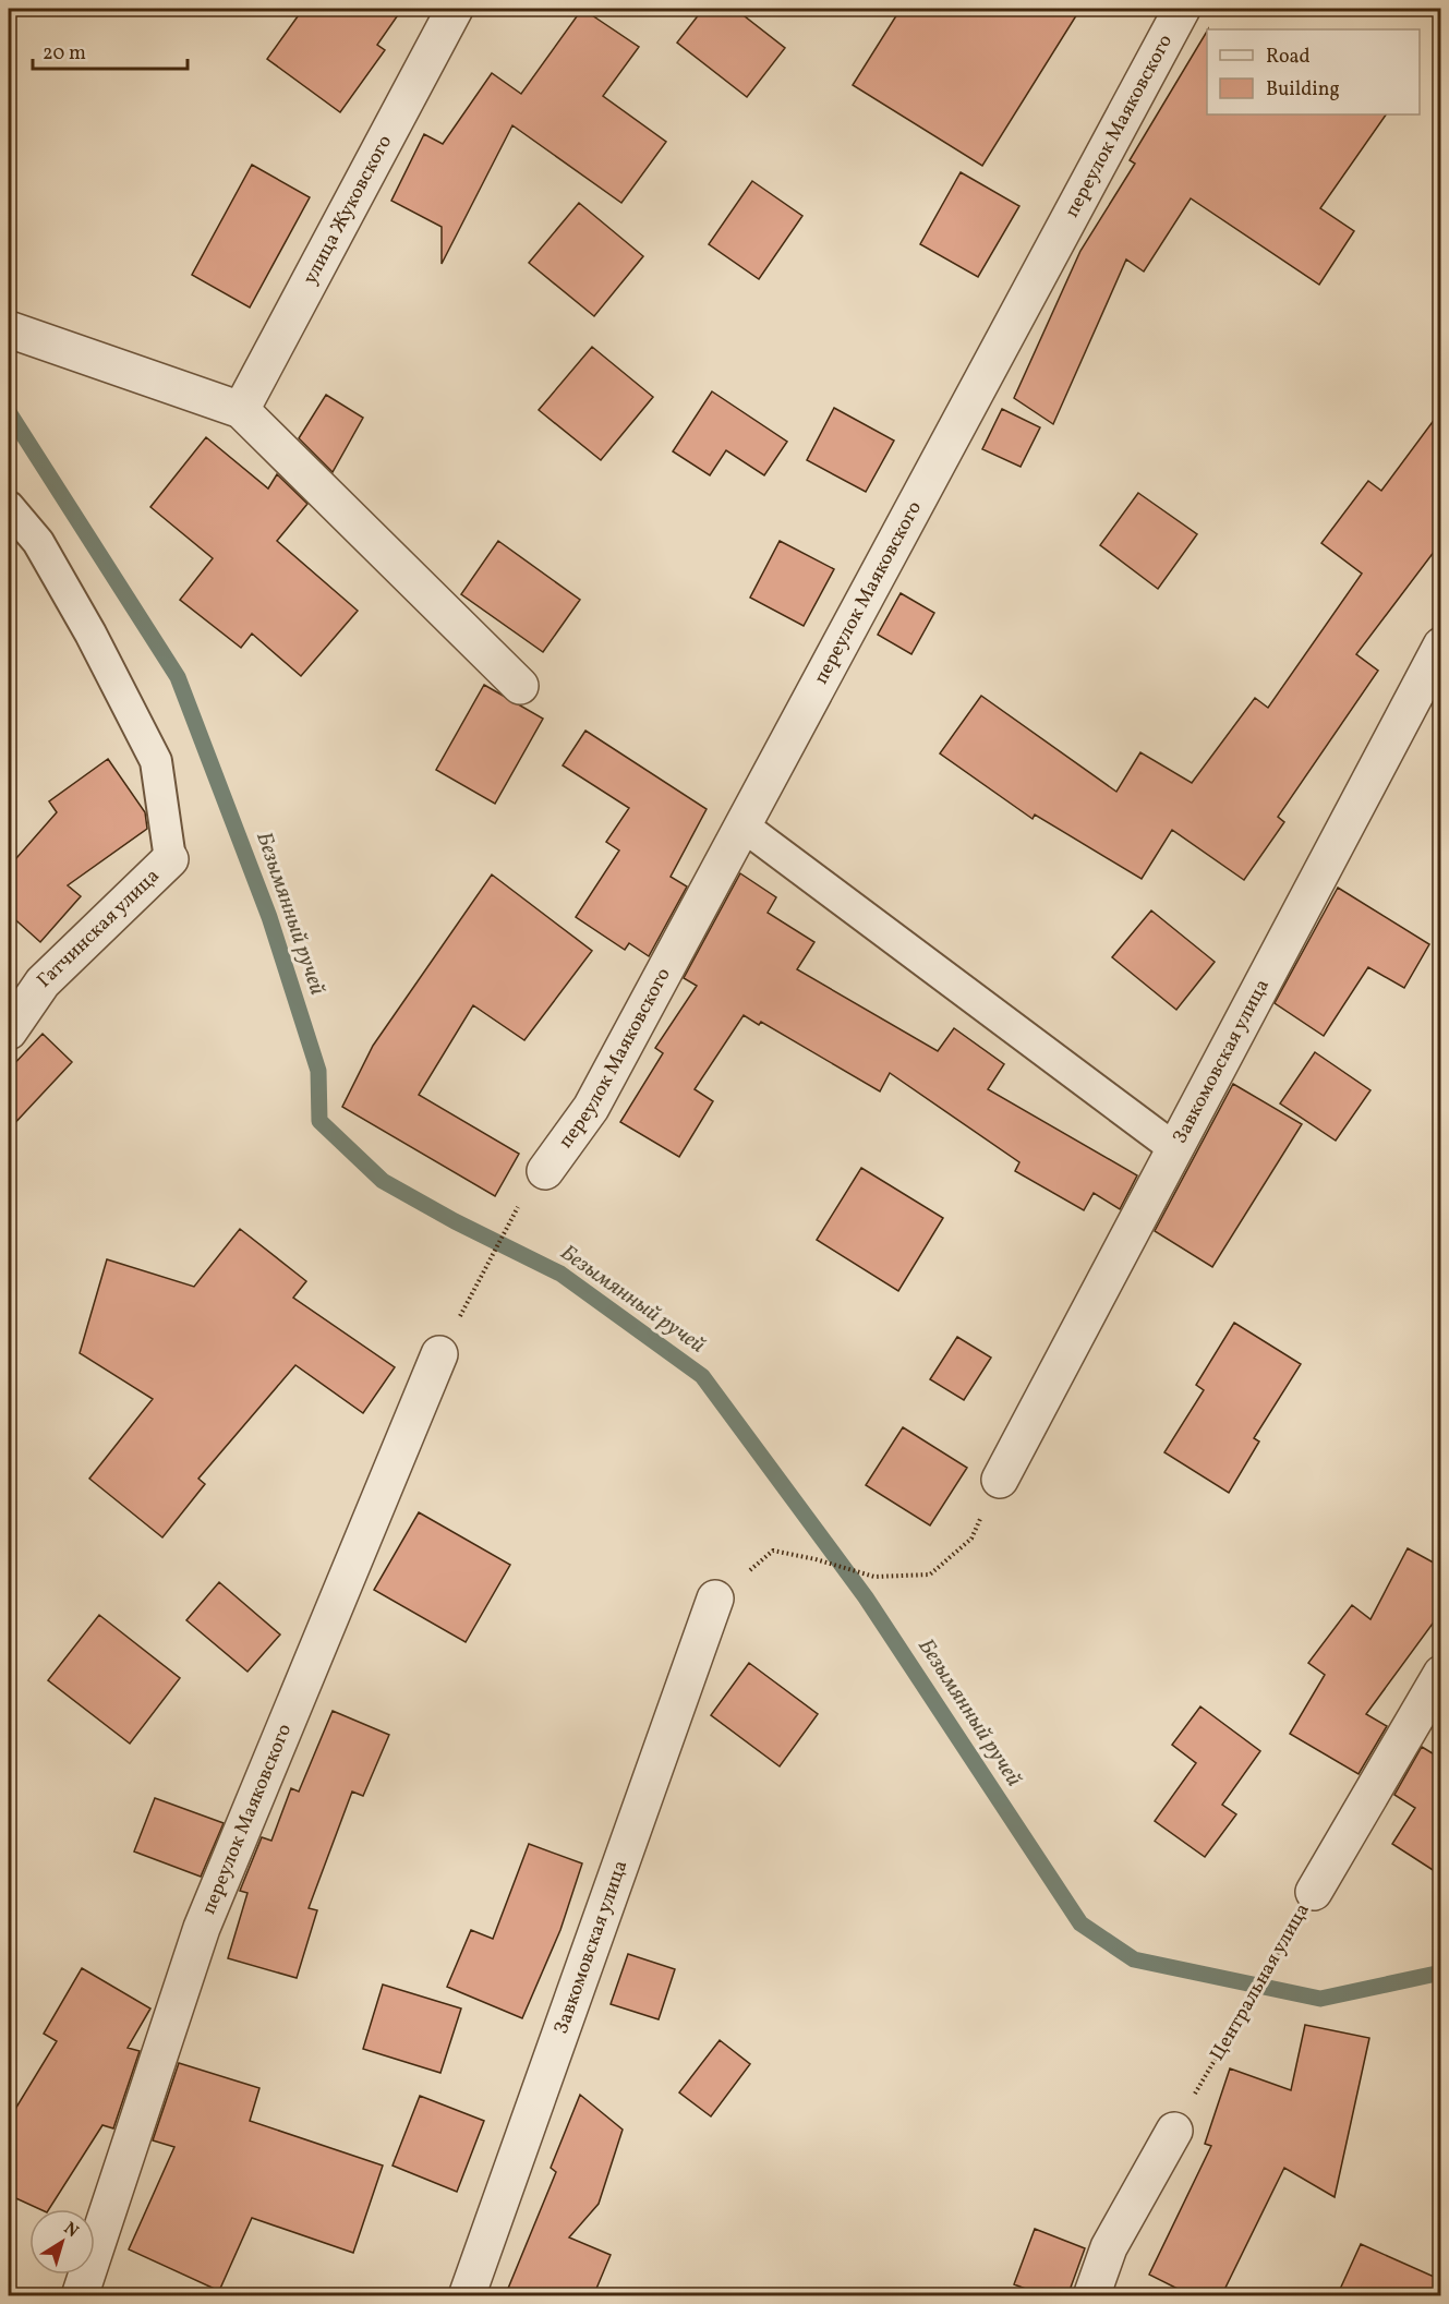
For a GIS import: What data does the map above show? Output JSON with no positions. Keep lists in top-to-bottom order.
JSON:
{
  "streets": {
    "street": [
      "переулок Маяковского",
      "улица Жуковского",
      "Гатчинская улица",
      "Завкомовская улица",
      "Центральная улица"
    ]
  },
  "water": ["Безымянный ручей"],
  "legend": ["Road", "Building"],
  "scale_bar": "20 m",
  "north": "top right"
}
